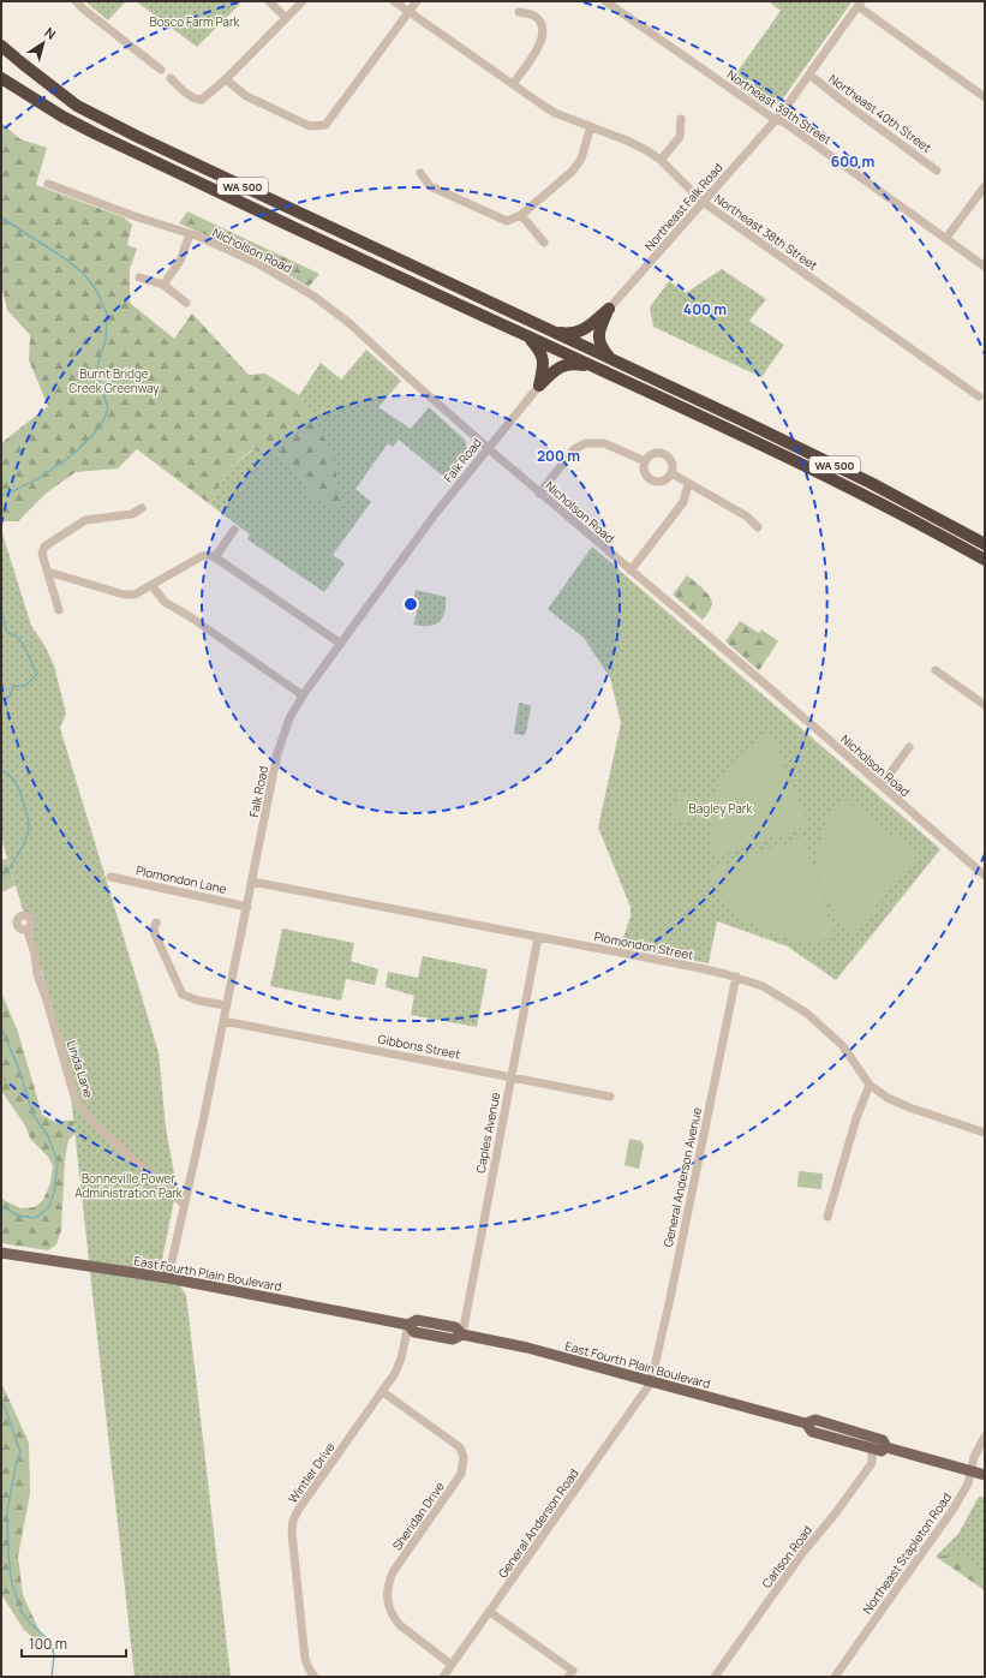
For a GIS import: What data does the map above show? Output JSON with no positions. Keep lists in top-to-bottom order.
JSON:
{
  "streets": {
    "highway": ["WA 500"],
    "main road": ["East Fourth Plain Boulevard"],
    "street": [
      "Northeast 39th Street",
      "Northeast 40th Street",
      "Northeast Falk Road",
      "Northeast 38th Street",
      "Nicholson Road",
      "Falk Road",
      "Plomondon Lane",
      "Plomondon Street",
      "Gibbons Street",
      "Linda Lane",
      "Caples Avenue",
      "General Anderson Avenue",
      "Wintler Drive",
      "Sheridan Drive",
      "General Anderson Road",
      "Northeast Stapleton Road",
      "Carlson Road"
    ]
  },
  "crossings": [
    ["Northeast 39th Street", "Northeast Falk Road"],
    ["Northeast 40th Street", "Northeast Falk Road"],
    ["Northeast Falk Road", "Northeast 38th Street"],
    ["Nicholson Road", "Falk Road"],
    ["Falk Road", "Plomondon Lane"],
    ["Falk Road", "Plomondon Street"],
    ["Falk Road", "Gibbons Street"],
    ["Falk Road", "Linda Lane"],
    ["Falk Road", "East Fourth Plain Boulevard"],
    ["Plomondon Street", "Caples Avenue"],
    ["Plomondon Street", "General Anderson Avenue"],
    ["Gibbons Street", "Caples Avenue"],
    ["Caples Avenue", "East Fourth Plain Boulevard"],
    ["General Anderson Avenue", "East Fourth Plain Boulevard"],
    ["General Anderson Avenue", "General Anderson Road"],
    ["East Fourth Plain Boulevard", "Wintler Drive"],
    ["East Fourth Plain Boulevard", "General Anderson Road"],
    ["East Fourth Plain Boulevard", "Northeast Stapleton Road"],
    ["East Fourth Plain Boulevard", "Carlson Road"],
    ["Wintler Drive", "Sheridan Drive"],
    ["Sheridan Drive", "General Anderson Road"]
  ],
  "parks": [
    "Bosco Farm Park",
    "Burnt Bridge Creek Greenway",
    "Bagley Park",
    "Bonneville Power Administration Park"
  ],
  "scale_bar": "100 m",
  "north": "top right",
  "rings": ["600 m", "400 m", "200 m"]
}
